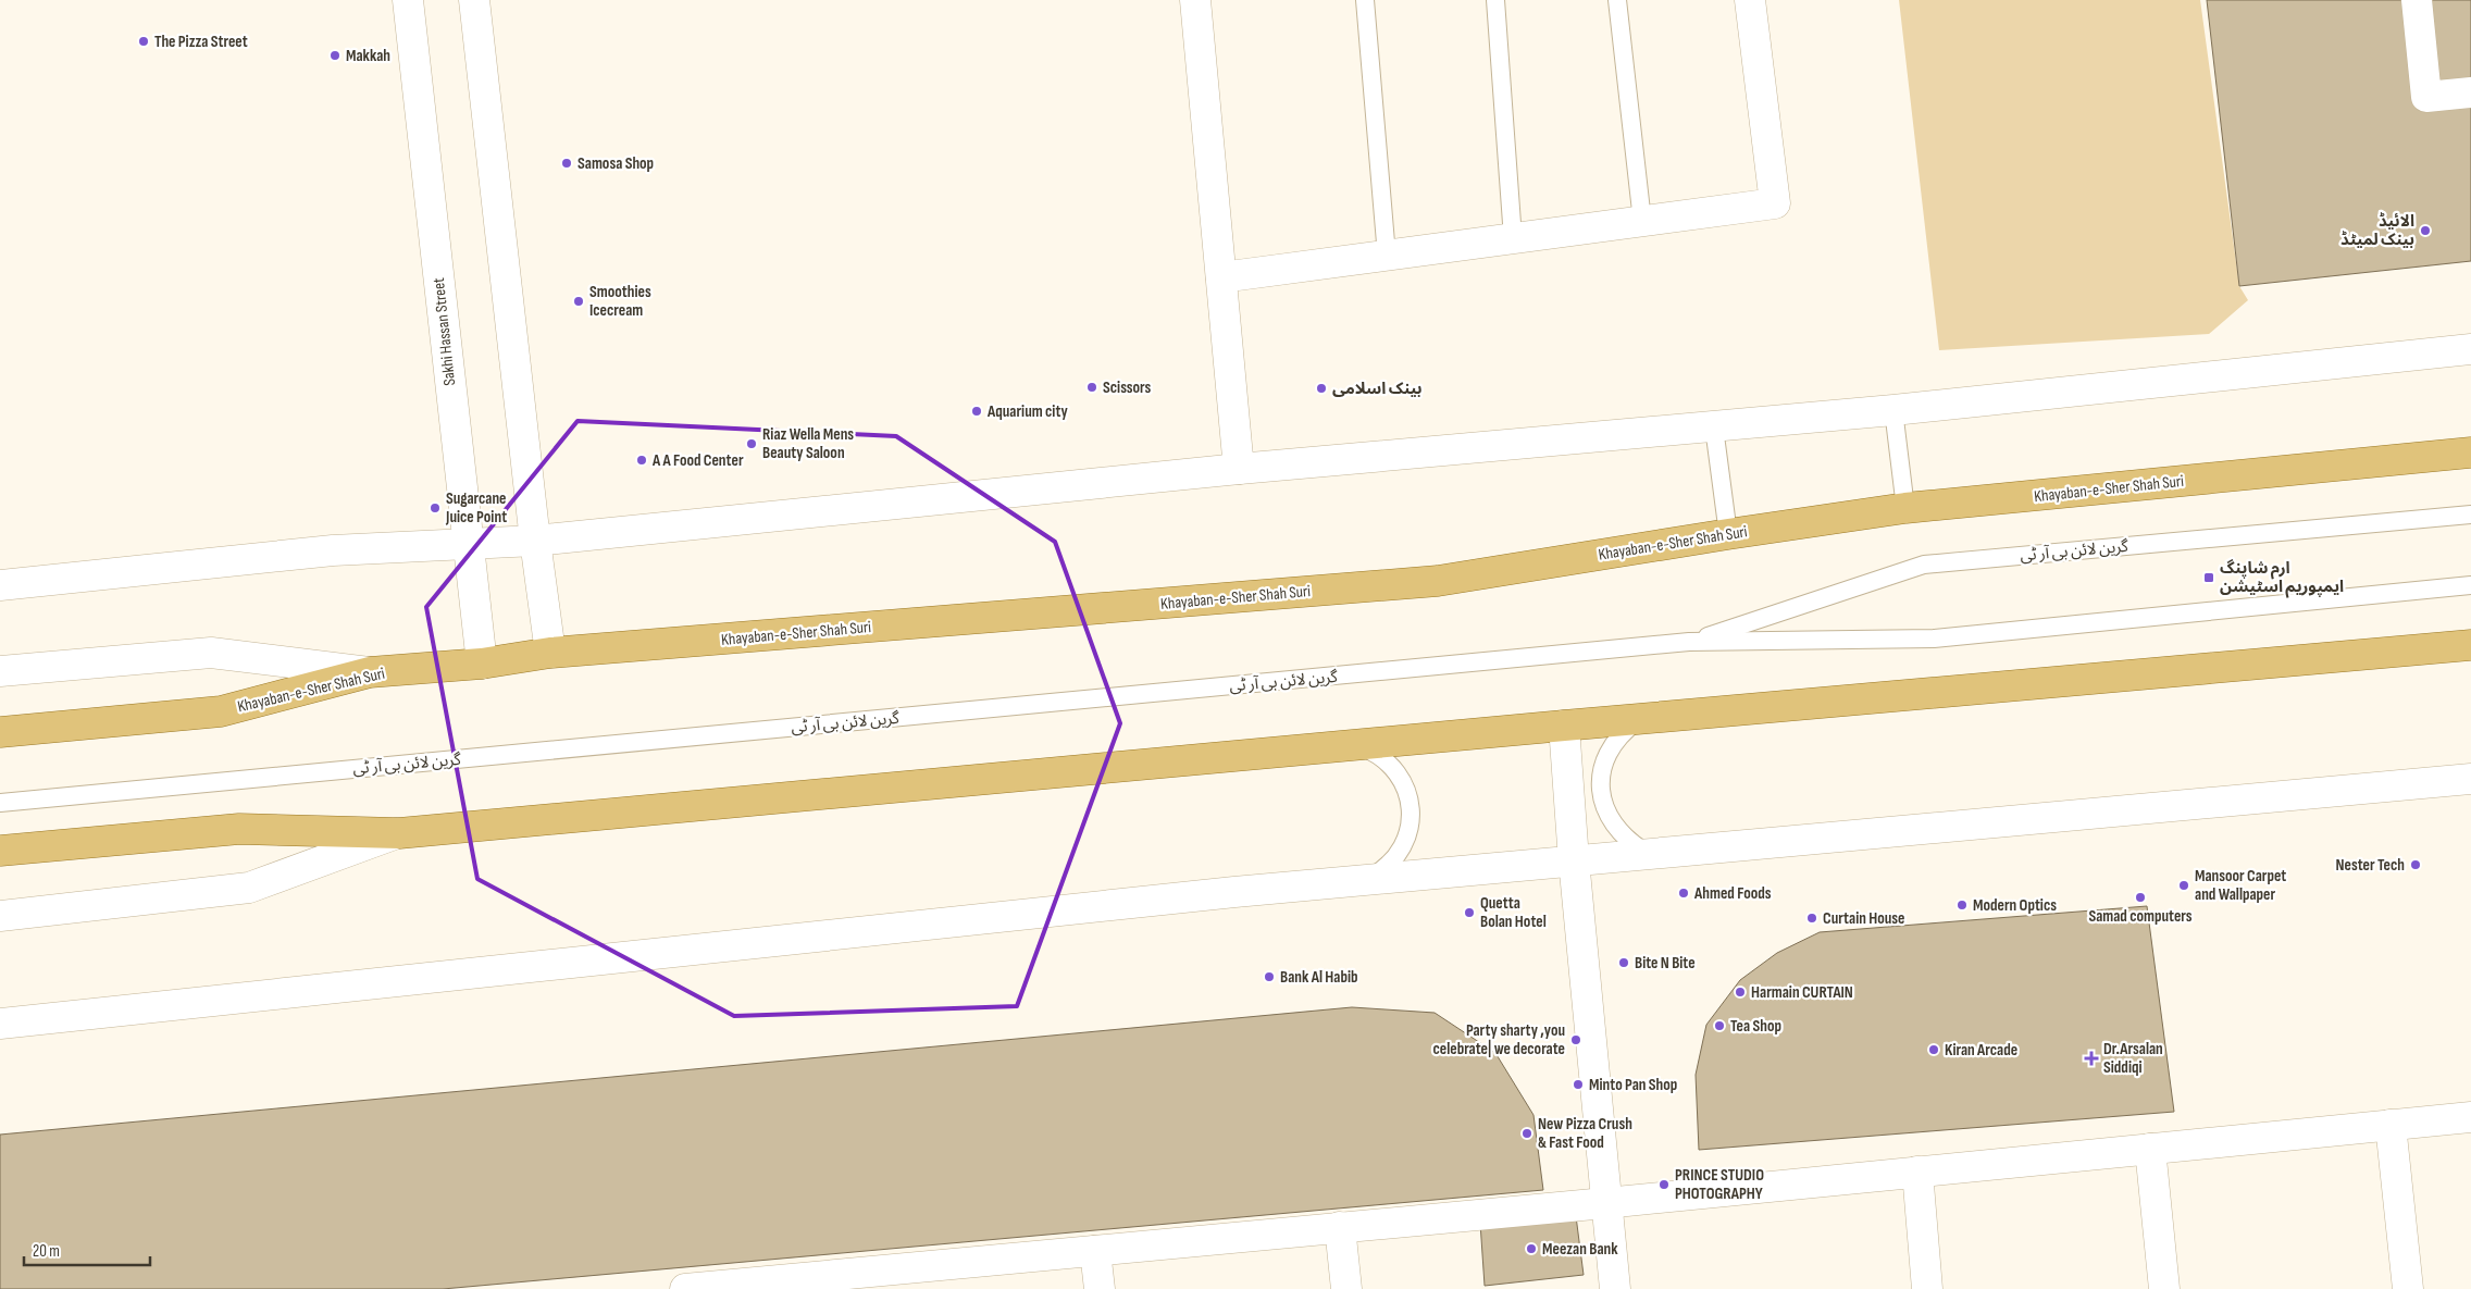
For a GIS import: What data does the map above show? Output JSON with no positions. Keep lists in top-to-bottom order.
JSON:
{
  "streets": {
    "main road": ["Khayaban-e-Sher Shah Suri"],
    "street": ["Sakhi Hassan Street"],
    "lane": ["گرین لائن بی آر ٹی"]
  },
  "crossings": [
    ["Sakhi Hassan Street", "Khayaban-e-Sher Shah Suri"]
  ],
  "places": {
    "other": [
      "The Pizza Street",
      "Makkah",
      "Samosa Shop",
      "الائیڈ بینک لمیٹڈ",
      "Smoothies Icecream",
      "Scissors",
      "بینک اسلامی",
      "Aquarium city",
      "Riaz Wella Mens Beauty Saloon",
      "A A Food Center",
      "Sugarcane Juice Point",
      "Nester Tech",
      "Mansoor Carpet and Wallpaper",
      "Ahmed Foods",
      "Samad computers",
      "Modern Optics",
      "Quetta Bolan Hotel",
      "Curtain House",
      "Bite N Bite",
      "Bank Al Habib",
      "Harmain CURTAIN",
      "Tea Shop",
      "Party sharty ,you celebrate| we decorate",
      "Kiran Arcade",
      "Minto Pan Shop",
      "New Pizza Crush & Fast Food",
      "PRINCE STUDIO PHOTOGRAPHY",
      "Meezan Bank"
    ],
    "transit": ["ارم شاپنگ ایمپوریم اسٹیشن"],
    "health": ["Dr.Arsalan Siddiqi"]
  },
  "scale_bar": "20 m"
}
